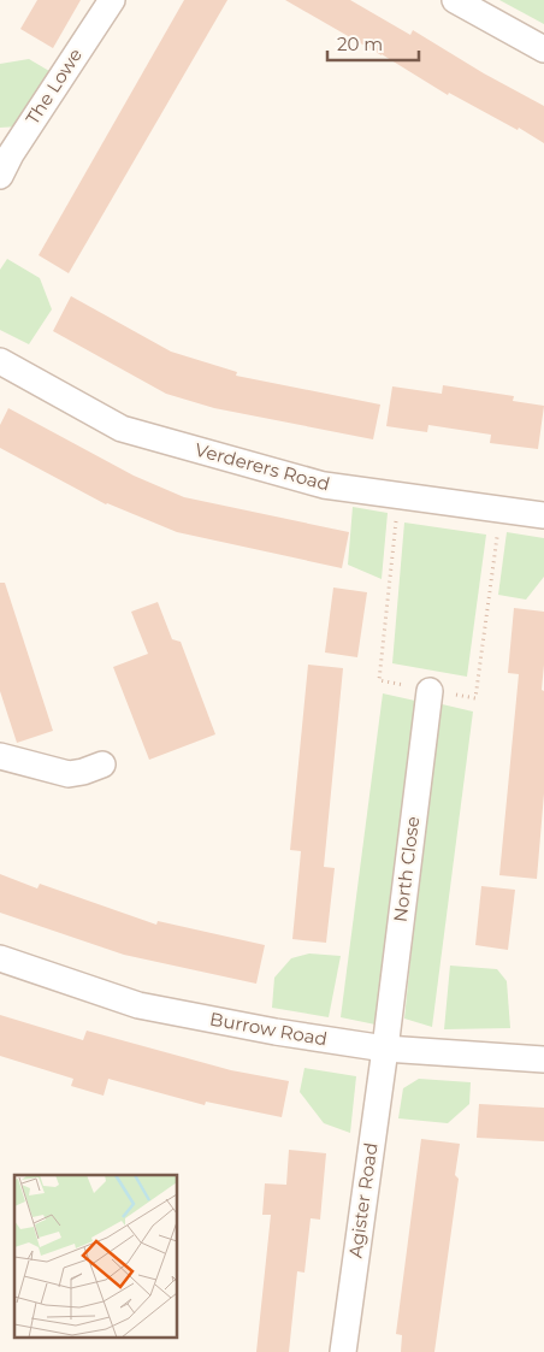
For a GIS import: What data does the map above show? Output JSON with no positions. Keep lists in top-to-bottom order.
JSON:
{
  "streets": {
    "street": [
      "The Lowe",
      "Verderers Road",
      "North Close",
      "Burrow Road",
      "Agister Road"
    ]
  },
  "crossings": [
    ["North Close", "Burrow Road"],
    ["North Close", "Agister Road"],
    ["Burrow Road", "Agister Road"]
  ],
  "scale_bar": "20 m"
}
